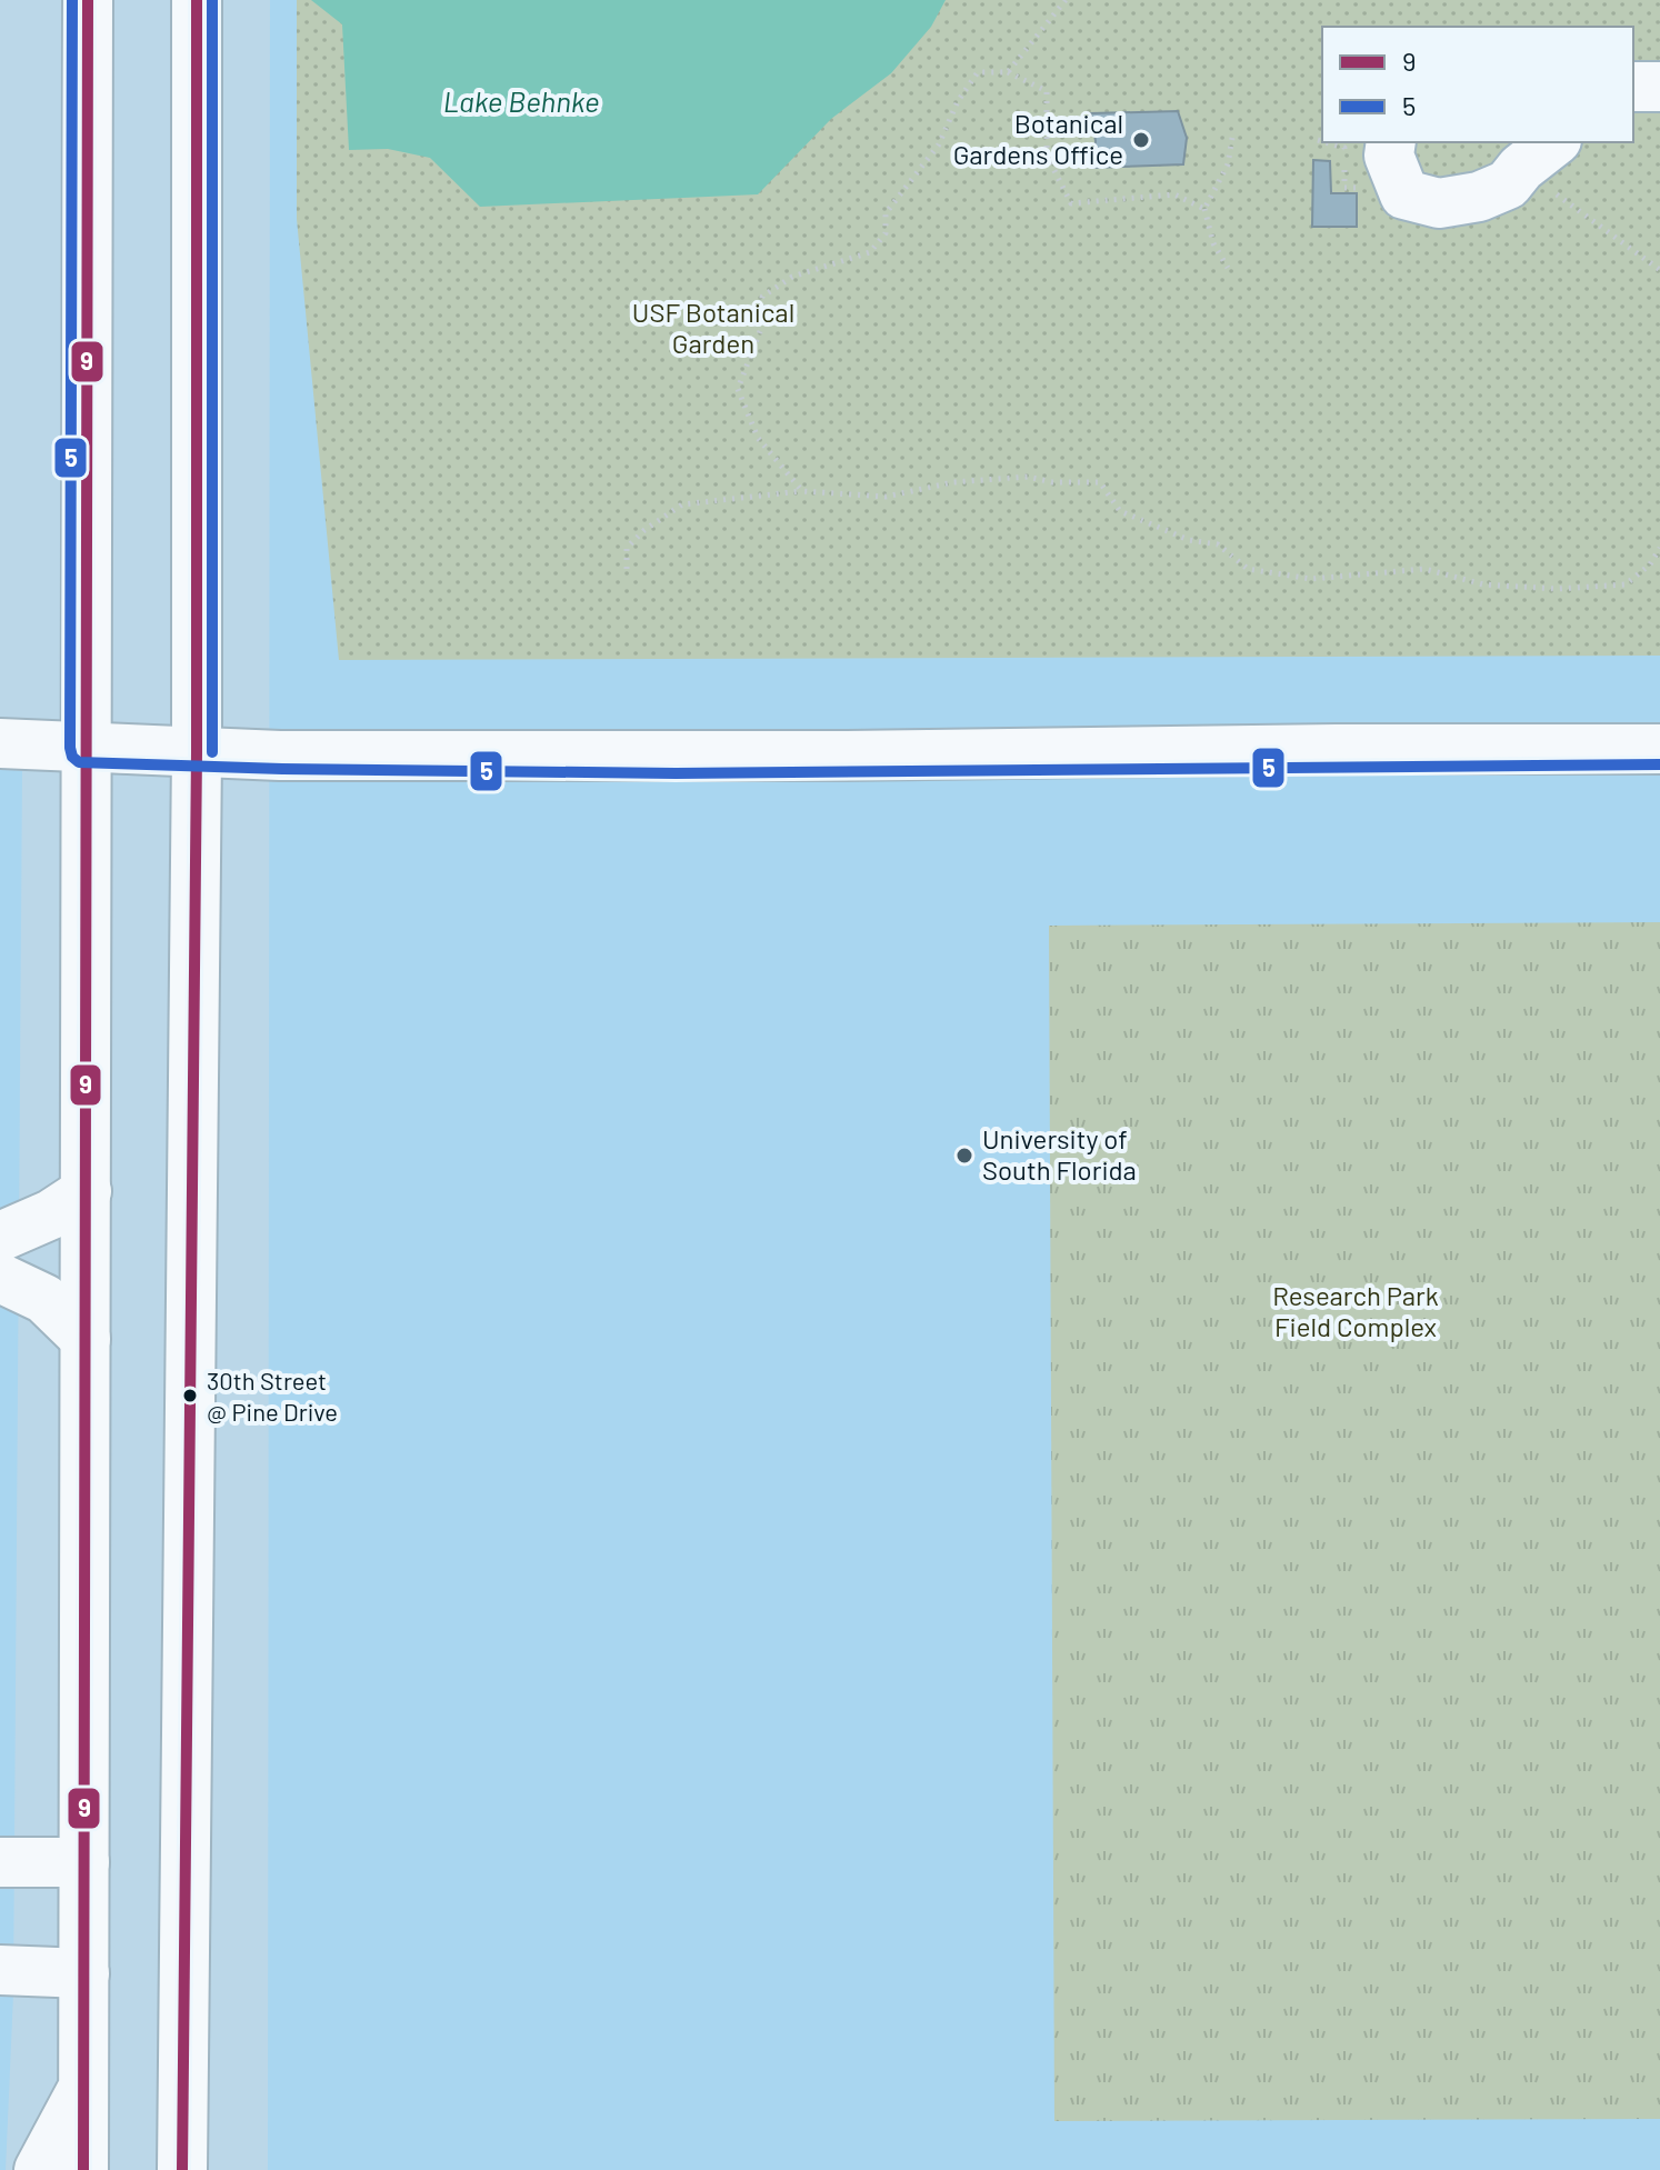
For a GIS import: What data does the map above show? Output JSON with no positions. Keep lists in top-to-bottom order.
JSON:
{
  "water": ["Lake Behnke"],
  "parks": ["USF Botanical Garden", "Research Park Field Complex"],
  "places": ["Botanical Gardens Office", "University of South Florida", "30th Street @ Pine Drive"],
  "lines": ["transit line 9", "transit line 5"],
  "legend": ["9", "5"]
}
